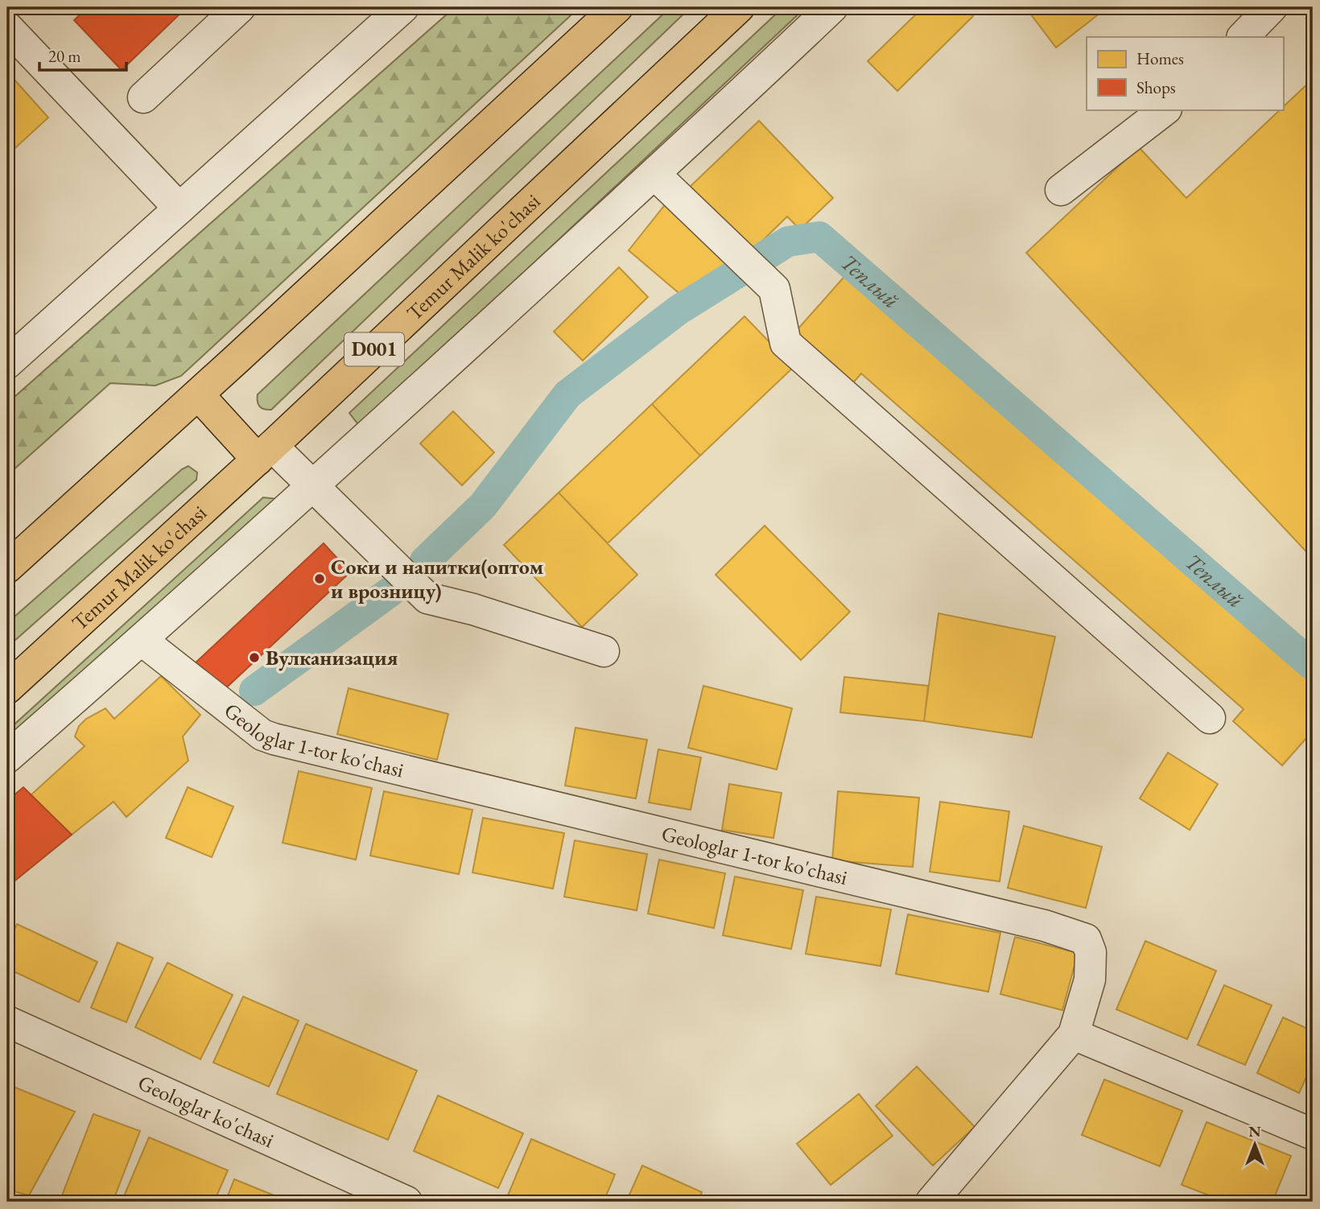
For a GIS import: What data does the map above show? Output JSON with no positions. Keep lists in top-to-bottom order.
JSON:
{
  "streets": {
    "highway": ["Temur Malik ko'chasi", "D001"],
    "street": ["Geologlar 1-tor ko'chasi", "Geologlar ko'chasi"]
  },
  "water": ["Теплый"],
  "places": ["Соки и напитки(оптом и врозницу)", "Вулканизация"],
  "legend": ["Homes", "Shops"],
  "scale_bar": "20 m",
  "north": "top"
}
